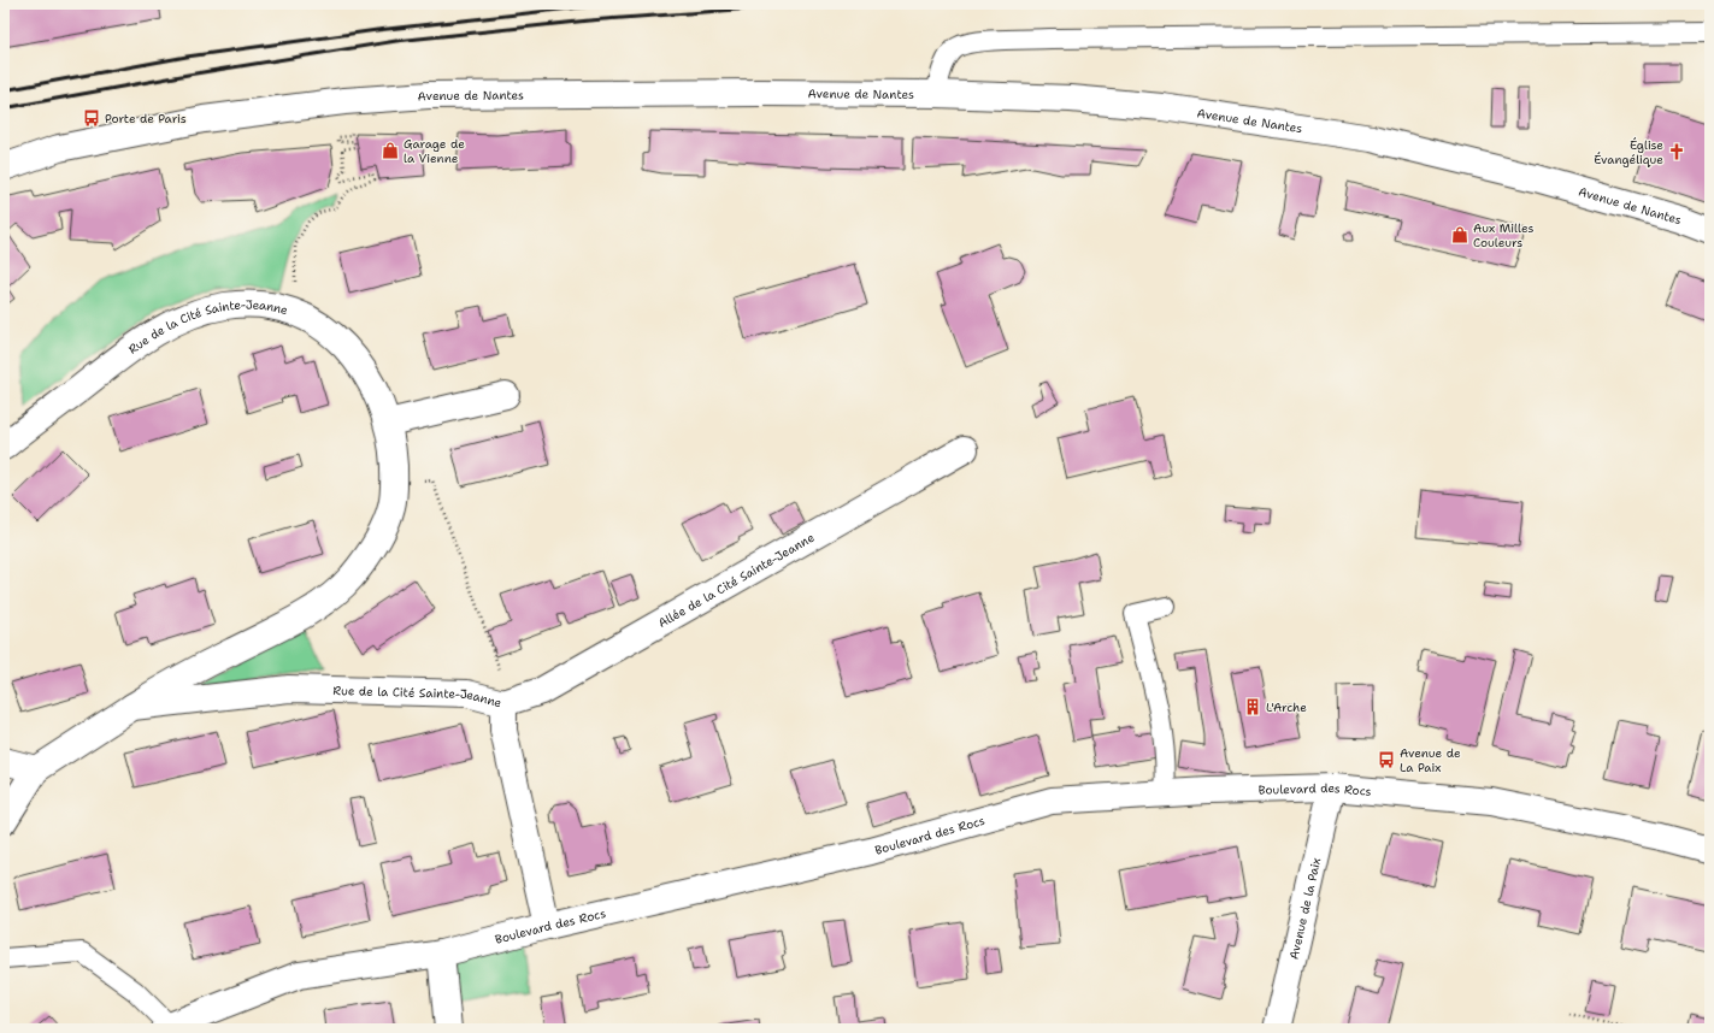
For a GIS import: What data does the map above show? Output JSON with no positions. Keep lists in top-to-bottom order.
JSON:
{
  "streets": {
    "street": [
      "Avenue de Nantes",
      "Rue de la Cité Sainte-Jeanne",
      "Allée de la Cité Sainte-Jeanne",
      "Boulevard des Rocs",
      "Avenue de la Paix"
    ]
  },
  "crossings": [
    ["Rue de la Cité Sainte-Jeanne", "Allée de la Cité Sainte-Jeanne"],
    ["Rue de la Cité Sainte-Jeanne", "Boulevard des Rocs"],
    ["Boulevard des Rocs", "Avenue de la Paix"]
  ],
  "places": {
    "bus stop": ["Porte de Paris", "Avenue de La Paix"],
    "shop": ["Garage de la Vienne", "Aux Milles Couleurs"],
    "church": ["Église Évangélique"],
    "building": ["L'Arche"]
  }
}
